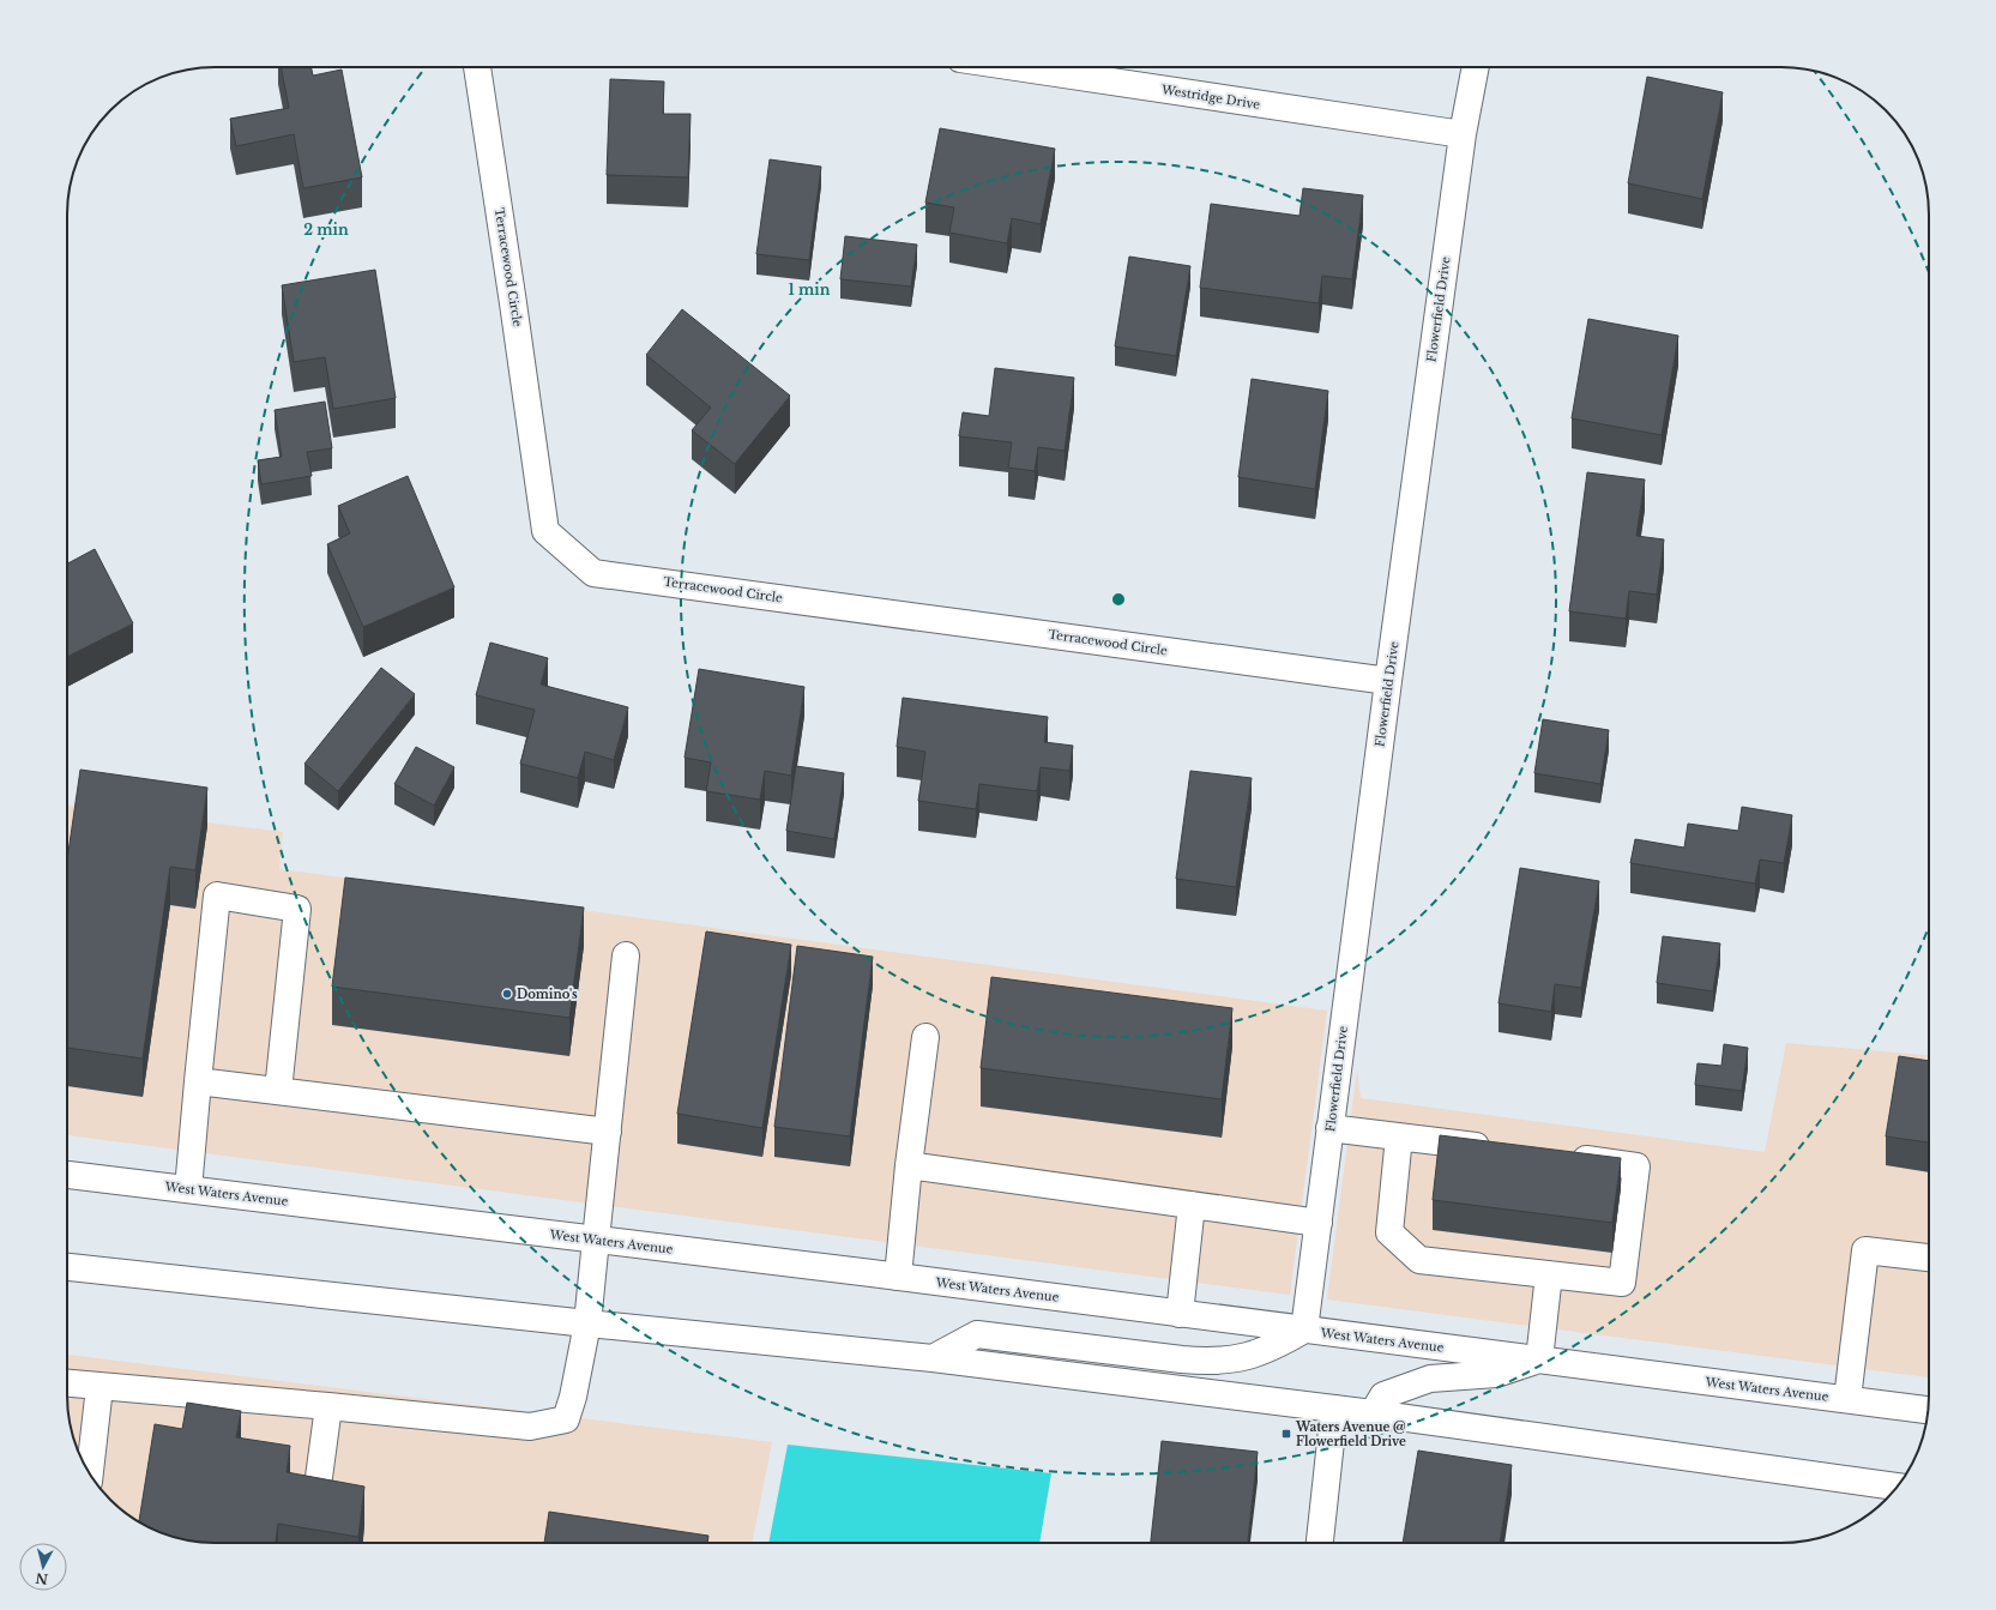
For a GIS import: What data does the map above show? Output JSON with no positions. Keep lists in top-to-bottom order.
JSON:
{
  "streets": {
    "main road": [
      "Westridge Drive",
      "Terracewood Circle",
      "Flowerfield Drive",
      "West Waters Avenue"
    ]
  },
  "crossings": [
    ["Westridge Drive", "Flowerfield Drive"],
    ["Terracewood Circle", "Flowerfield Drive"],
    ["Flowerfield Drive", "West Waters Avenue"]
  ],
  "places": {
    "other": ["Domino's"],
    "transit": ["Waters Avenue @ Flowerfield Drive"]
  },
  "north": "bottom",
  "rings": ["2 min", "1 min"]
}
